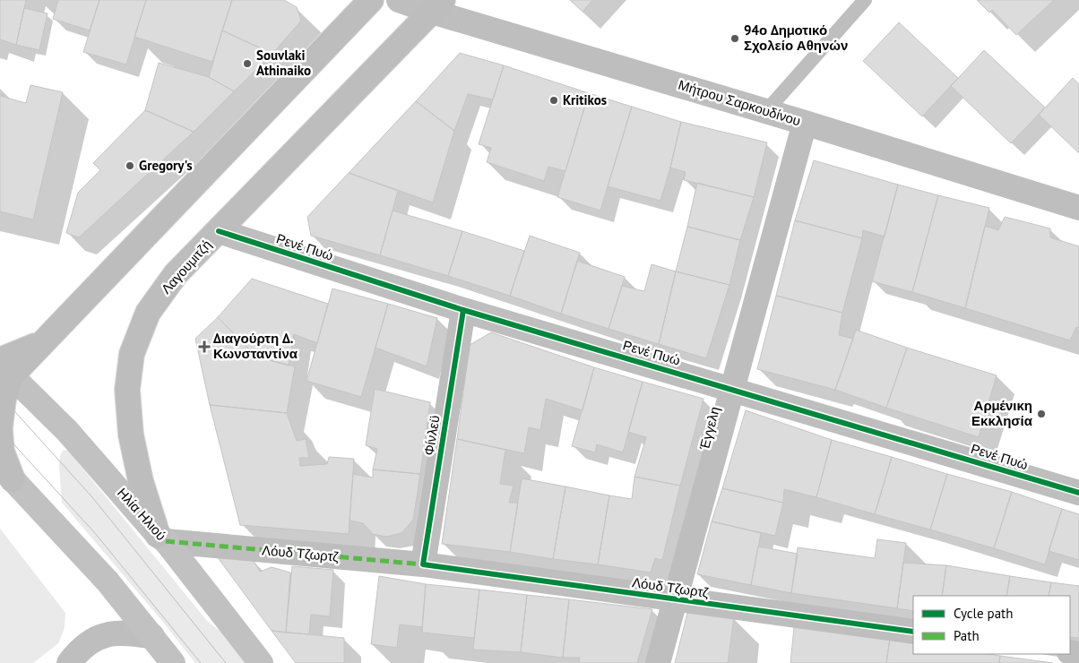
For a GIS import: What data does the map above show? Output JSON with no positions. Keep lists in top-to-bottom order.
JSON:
{
  "streets": {
    "main road": ["Λαγουμιτζή", "Ηλία Ηλιού"],
    "street": [
      "Μήτρου Σαρκουδίνου",
      "Ρενέ Πυώ",
      "Έγγελη",
      "Φίνλεϋ",
      "Λόυδ Τζωρτζ"
    ]
  },
  "crossings": [
    ["Μήτρου Σαρκουδίνου", "Λαγουμιτζή"],
    ["Μήτρου Σαρκουδίνου", "Έγγελη"],
    ["Ρενέ Πυώ", "Λαγουμιτζή"],
    ["Ρενέ Πυώ", "Έγγελη"],
    ["Ρενέ Πυώ", "Φίνλεϋ"],
    ["Λαγουμιτζή", "Ηλία Ηλιού"],
    ["Λαγουμιτζή", "Λόυδ Τζωρτζ"],
    ["Έγγελη", "Λόυδ Τζωρτζ"],
    ["Φίνλεϋ", "Λόυδ Τζωρτζ"],
    ["Ηλία Ηλιού", "Λόυδ Τζωρτζ"]
  ],
  "places": {
    "other": [
      "94ο Δημοτικό Σχολείο Αθηνών",
      "Souvlaki Athinaiko",
      "Kritikos",
      "Gregory's",
      "Αρμένικη Εκκλησία"
    ],
    "health": ["Διαγούρτη Δ. Κωνσταντίνα"]
  },
  "legend": ["Cycle path", "Path"]
}
